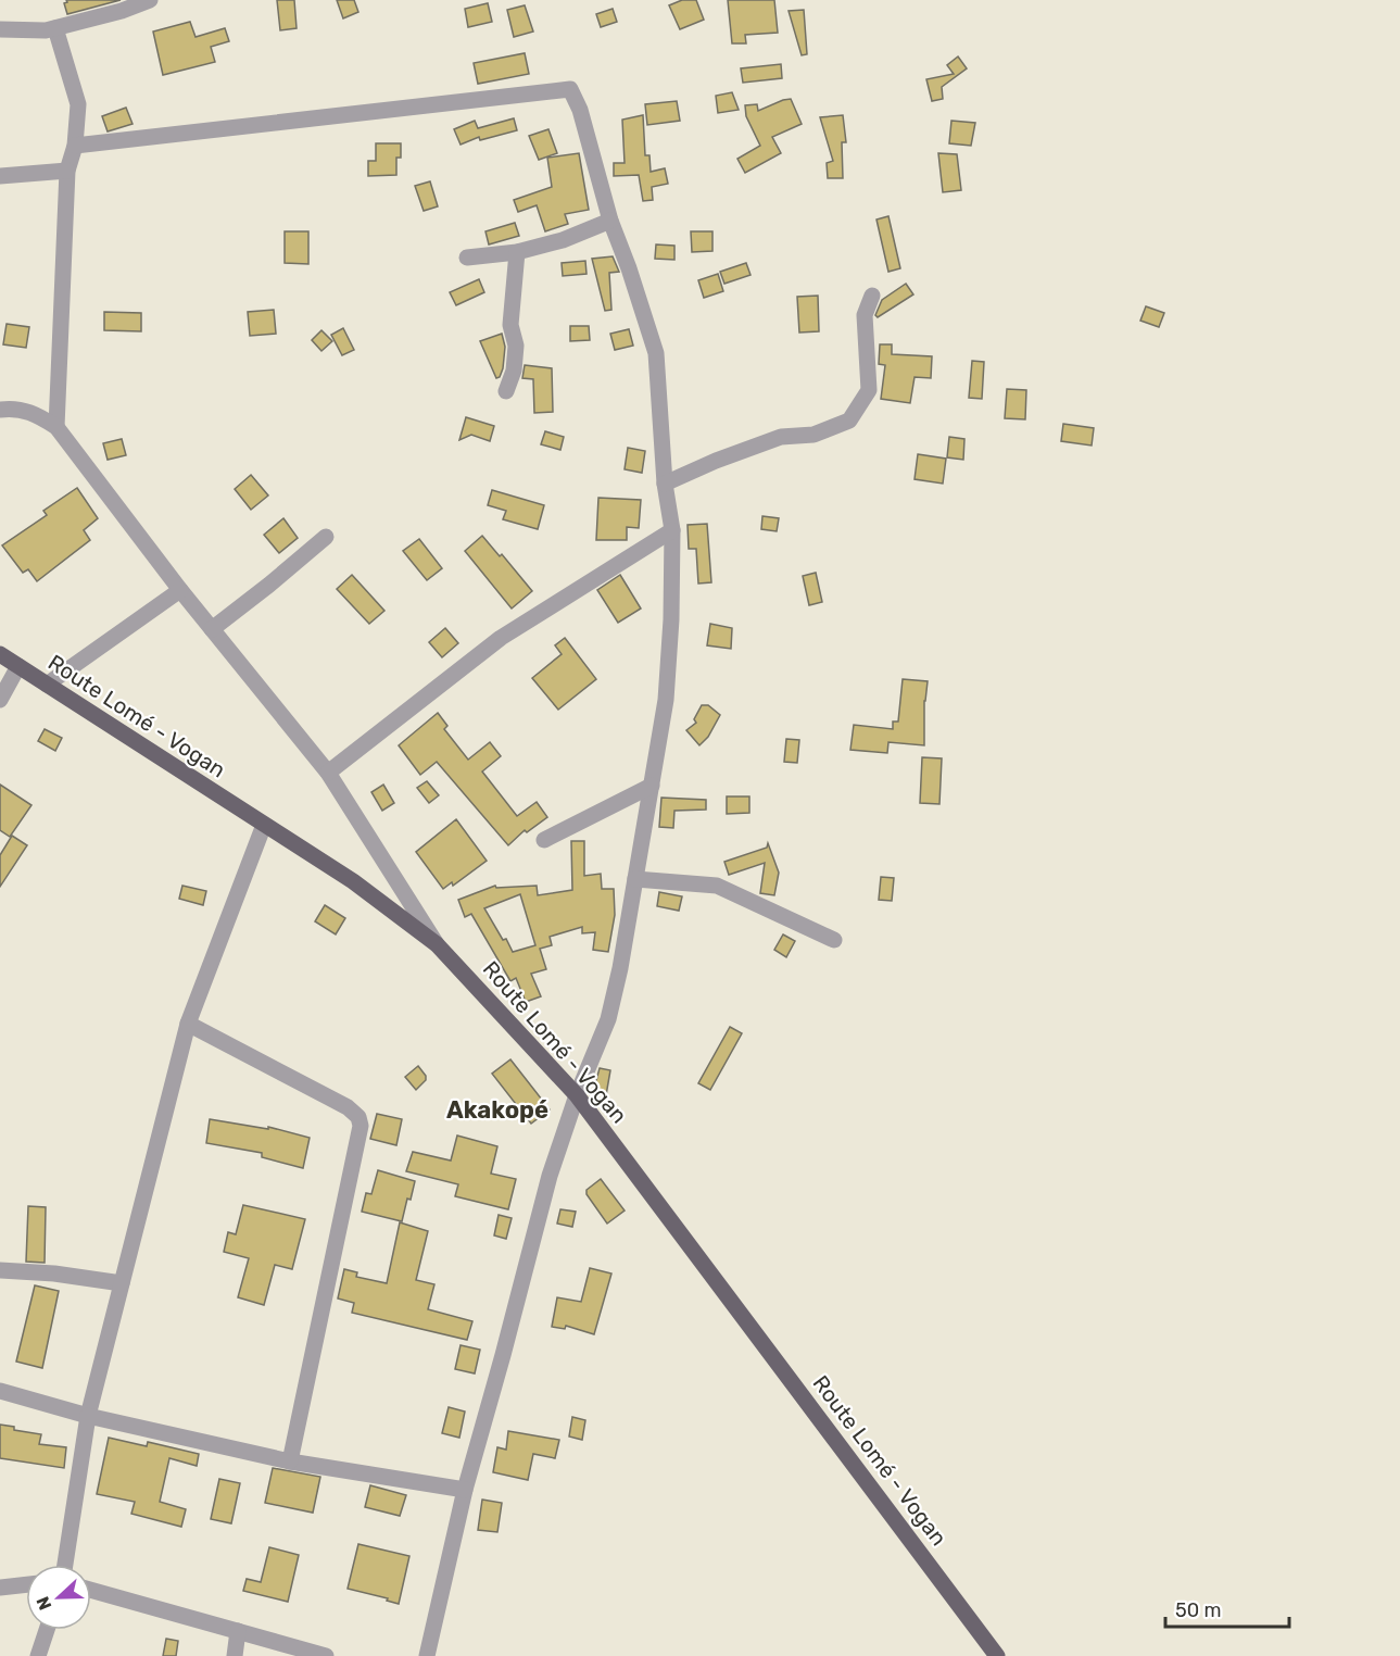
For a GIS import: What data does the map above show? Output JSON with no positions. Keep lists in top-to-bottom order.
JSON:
{
  "streets": {
    "main road": ["Route Lomé - Vogan"]
  },
  "districts": ["Akakopé"],
  "scale_bar": "50 m",
  "north": "left"
}
